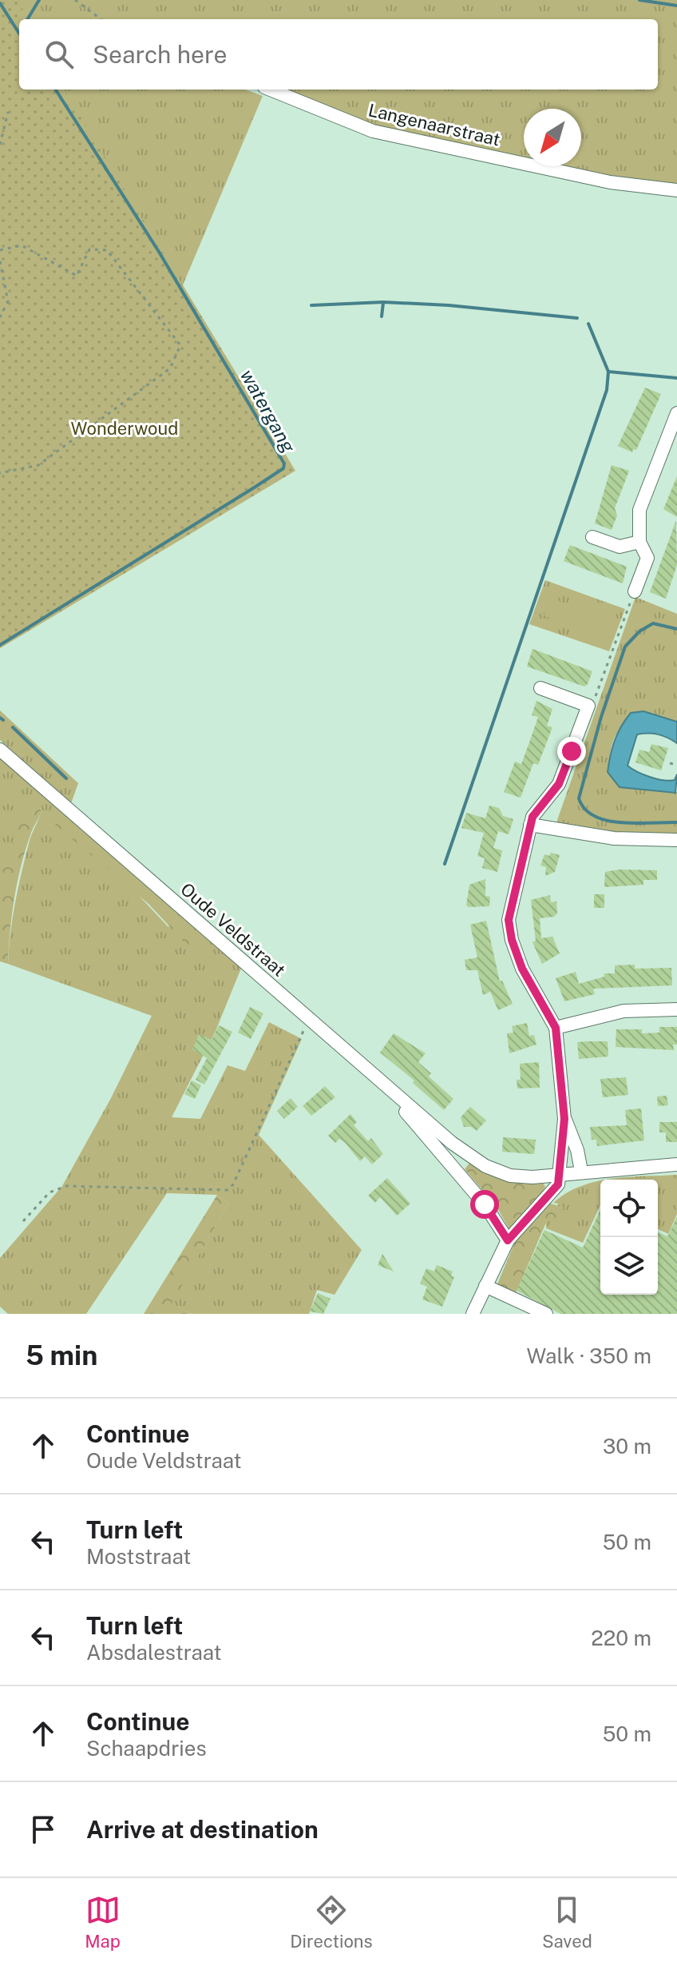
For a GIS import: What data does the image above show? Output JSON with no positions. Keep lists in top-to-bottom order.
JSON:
{
  "streets": {
    "street": ["Langenaarstraat", "Oude Veldstraat"]
  },
  "water": ["watergang"],
  "parks": ["Wonderwoud"],
  "north": "bottom left",
  "page": {
    "search": "Search here",
    "heading": ["5 min", "Walk · 350 m"],
    "list": [
      ["Continue", "Oude Veldstraat", "30 m"],
      ["Turn left", "Moststraat", "50 m"],
      ["Turn left", "Absdalestraat", "220 m"],
      ["Continue", "Schaapdries", "50 m"],
      "Arrive at destination"
    ],
    "nav": ["Map", "Directions", "Saved"]
  }
}
